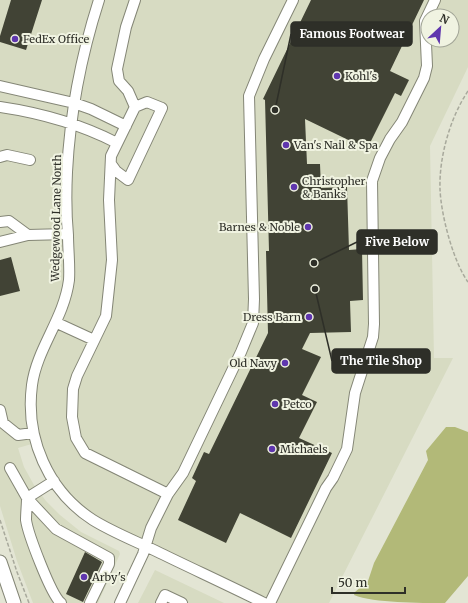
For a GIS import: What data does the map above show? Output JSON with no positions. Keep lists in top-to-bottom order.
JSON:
{
  "streets": {
    "street": ["Wedgewood Lane North"]
  },
  "places": [
    "FedEx Office",
    "Kohl's",
    "Famous Footwear",
    "Van's Nail & Spa",
    "Christopher & Banks",
    "Barnes & Noble",
    "Five Below",
    "The Tile Shop",
    "Dress Barn",
    "Old Navy",
    "Petco",
    "Michaels",
    "Arby's"
  ],
  "scale_bar": "50 m",
  "north": "top right"
}
